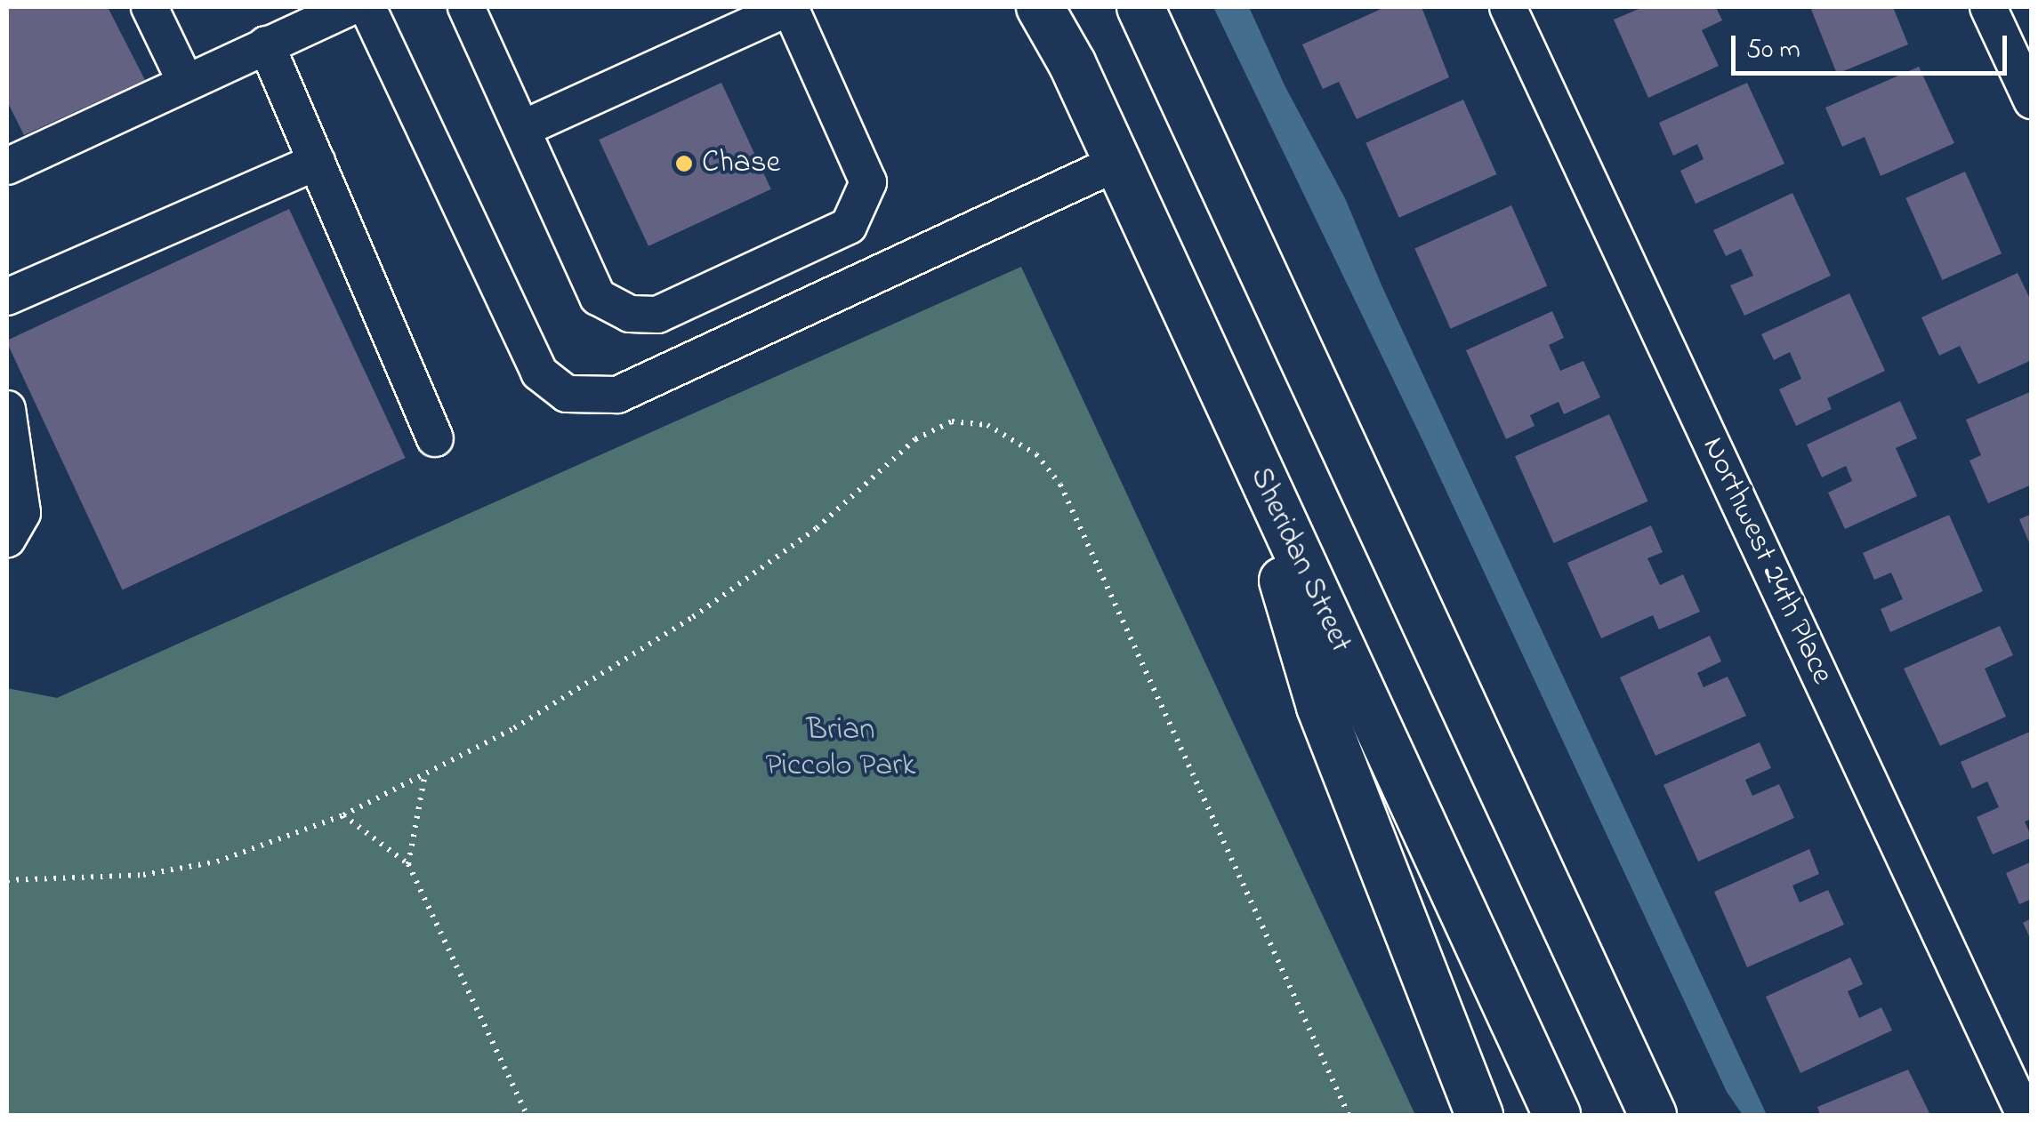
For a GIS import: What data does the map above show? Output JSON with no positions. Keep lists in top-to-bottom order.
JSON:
{
  "streets": {
    "main road": ["Sheridan Street"],
    "street": ["Northwest 24th Place"]
  },
  "parks": ["Brian Piccolo Park"],
  "places": ["Chase"],
  "scale_bar": "50 m"
}
